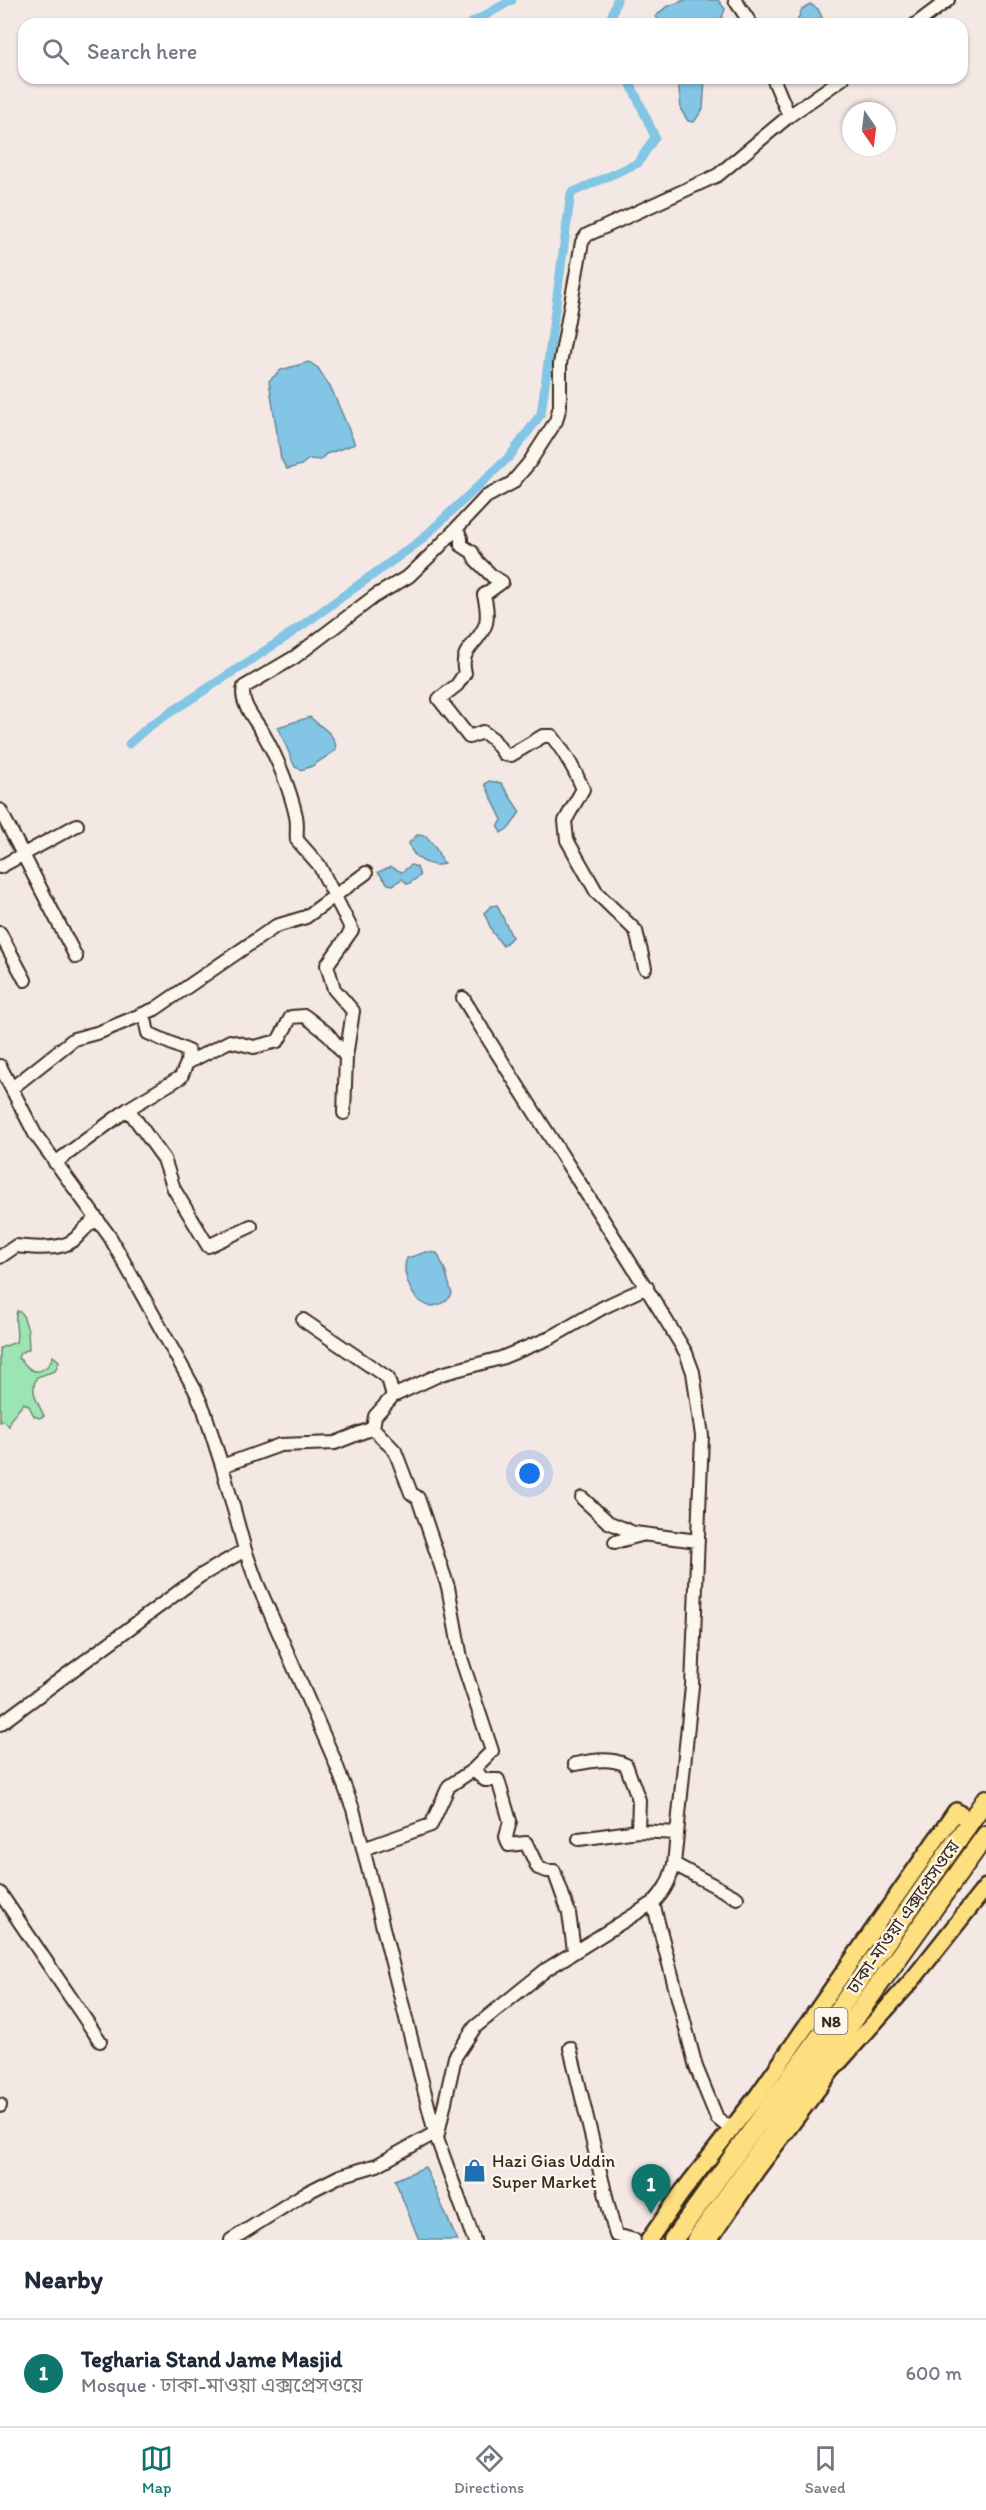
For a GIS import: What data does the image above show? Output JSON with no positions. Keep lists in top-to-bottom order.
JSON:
{
  "streets": {
    "highway": ["ঢাকা-মাওয়া এক্সপ্রেসওয়ে", "N8"]
  },
  "places": {
    "shop": ["Hazi Gias Uddin Super Market"]
  },
  "north": "bottom",
  "page": {
    "search": "Search here",
    "pins": "1",
    "heading": "Nearby",
    "list": [
      {
        "mark": "1",
        "name": "Tegharia Stand Jame Masjid",
        "note": "Mosque · ঢাকা-মাওয়া এক্সপ্রেসওয়ে",
        "value": "600 m"
      }
    ],
    "nav": ["Map", "Directions", "Saved"]
  }
}
